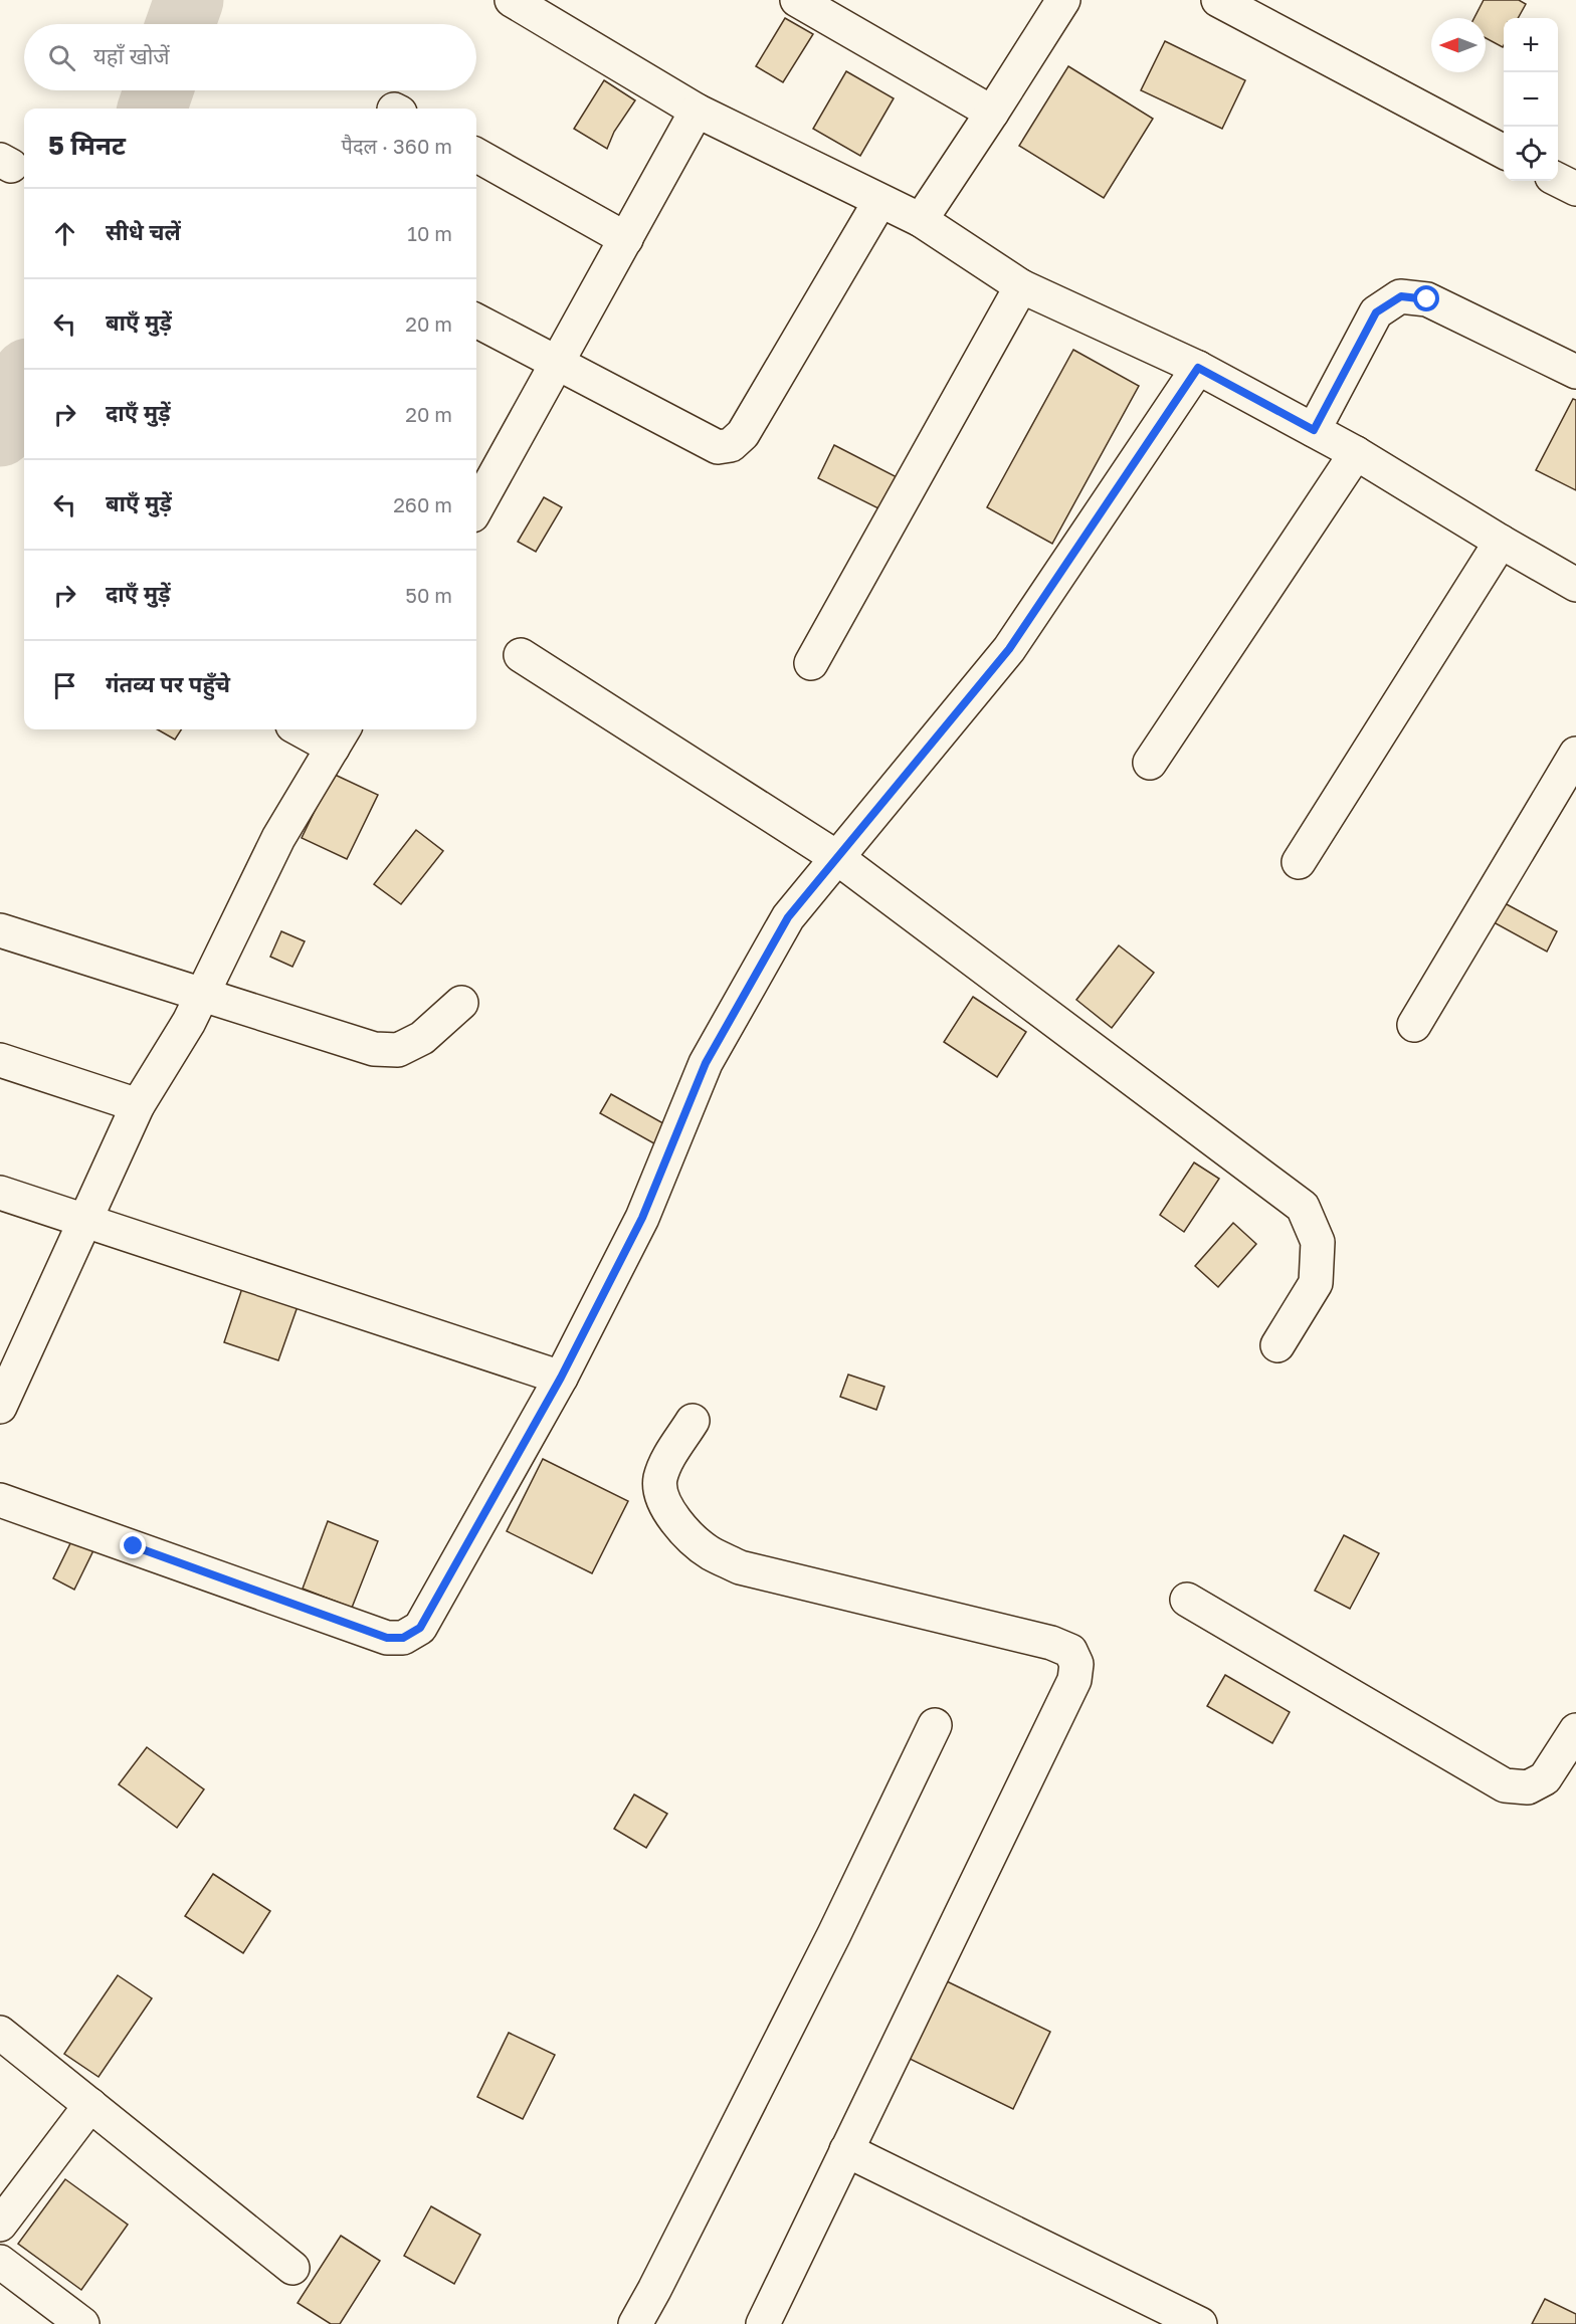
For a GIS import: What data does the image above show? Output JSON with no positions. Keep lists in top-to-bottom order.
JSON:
{
  "north": "left",
  "page": {
    "map_buttons": ["+", "−"],
    "search": "यहाँ खोजें",
    "heading": ["5 मिनट", "पैदल · 360 m"],
    "list": [
      ["सीधे चलें", "10 m"],
      ["बाएँ मुड़ें", "20 m"],
      ["दाएँ मुड़ें", "20 m"],
      ["बाएँ मुड़ें", "260 m"],
      ["दाएँ मुड़ें", "50 m"],
      "गंतव्य पर पहुँचे"
    ]
  }
}
